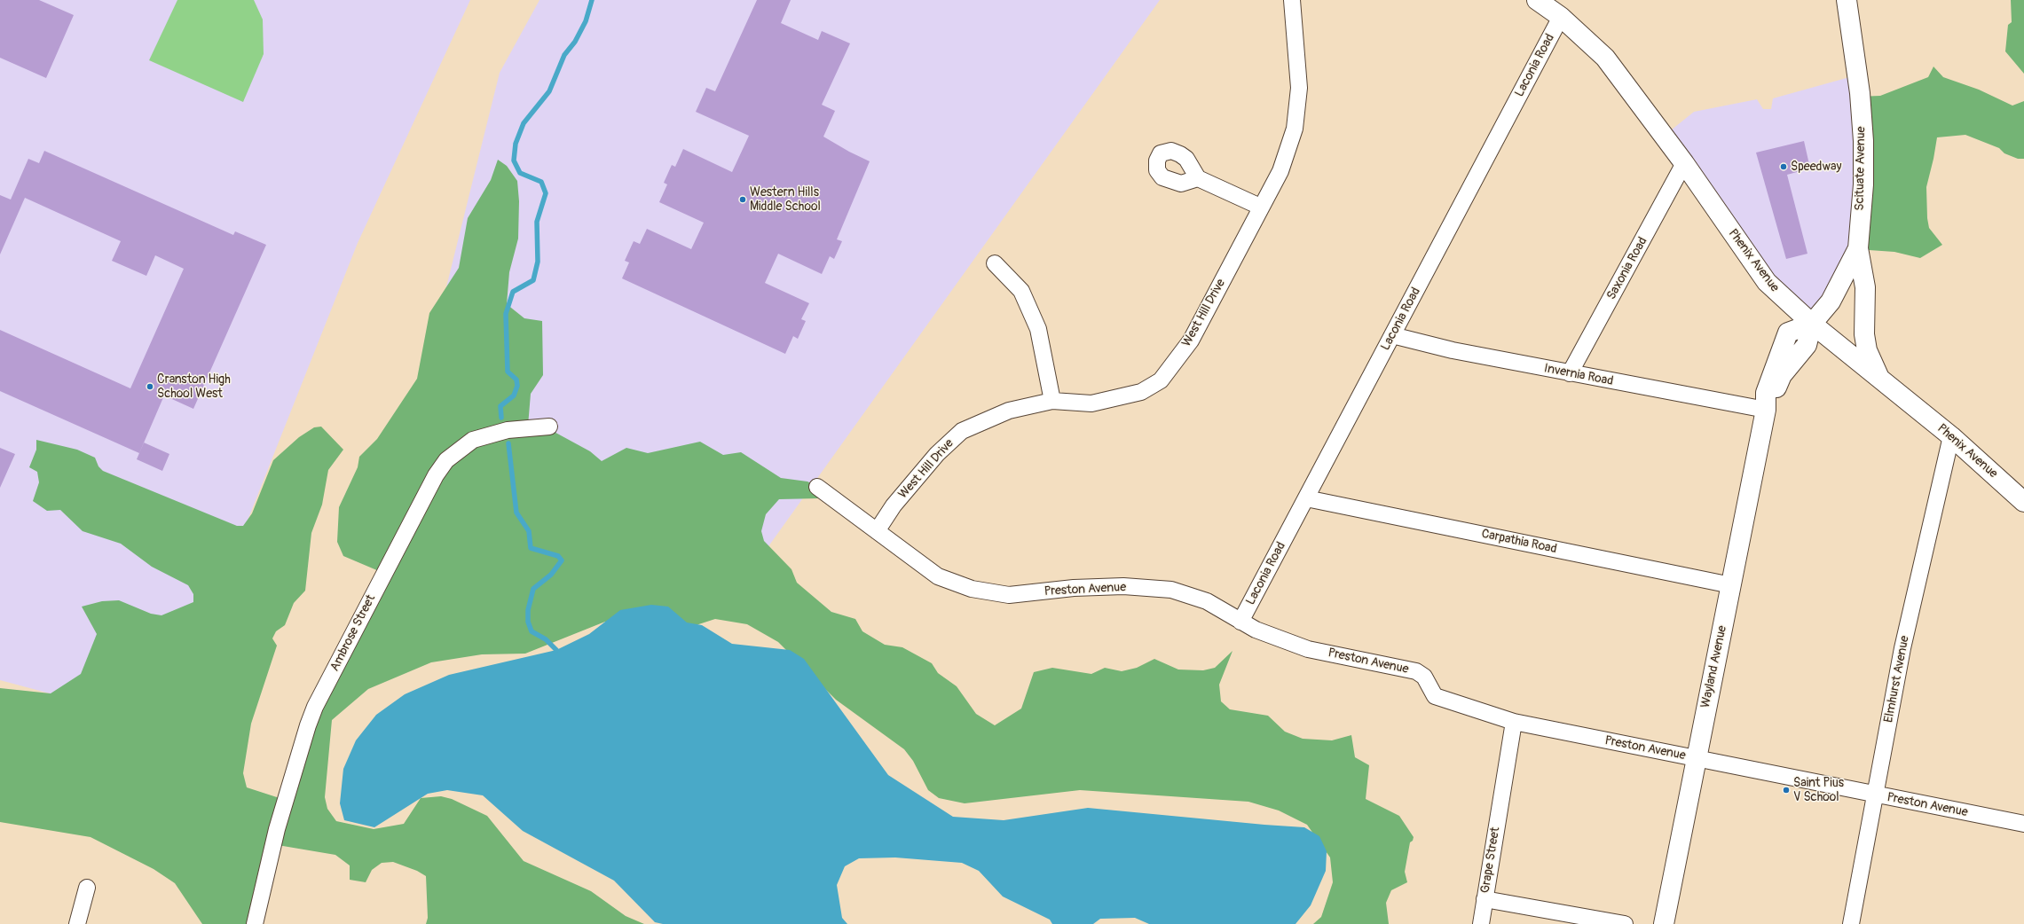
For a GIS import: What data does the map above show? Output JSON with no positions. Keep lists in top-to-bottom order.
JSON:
{
  "streets": {
    "main road": ["Scituate Avenue", "Phenix Avenue", "Wayland Avenue"],
    "street": [
      "Laconia Road",
      "Saxonia Road",
      "West Hill Drive",
      "Invernia Road",
      "Carpathia Road",
      "Preston Avenue",
      "Ambrose Street",
      "Elmhurst Avenue",
      "Grape Street"
    ]
  },
  "crossings": [
    ["Laconia Road", "Phenix Avenue"],
    ["Laconia Road", "Invernia Road"],
    ["Laconia Road", "Carpathia Road"],
    ["Laconia Road", "Preston Avenue"],
    ["Scituate Avenue", "Phenix Avenue"],
    ["Scituate Avenue", "Wayland Avenue"],
    ["Phenix Avenue", "Saxonia Road"],
    ["Phenix Avenue", "Wayland Avenue"],
    ["Phenix Avenue", "Elmhurst Avenue"],
    ["Saxonia Road", "Invernia Road"],
    ["West Hill Drive", "Preston Avenue"],
    ["Invernia Road", "Wayland Avenue"],
    ["Carpathia Road", "Wayland Avenue"],
    ["Preston Avenue", "Wayland Avenue"],
    ["Preston Avenue", "Elmhurst Avenue"],
    ["Preston Avenue", "Grape Street"]
  ],
  "places": [
    "Speedway",
    "Western Hills Middle School",
    "Cranston High School West",
    "Saint Pius V School"
  ]
}
